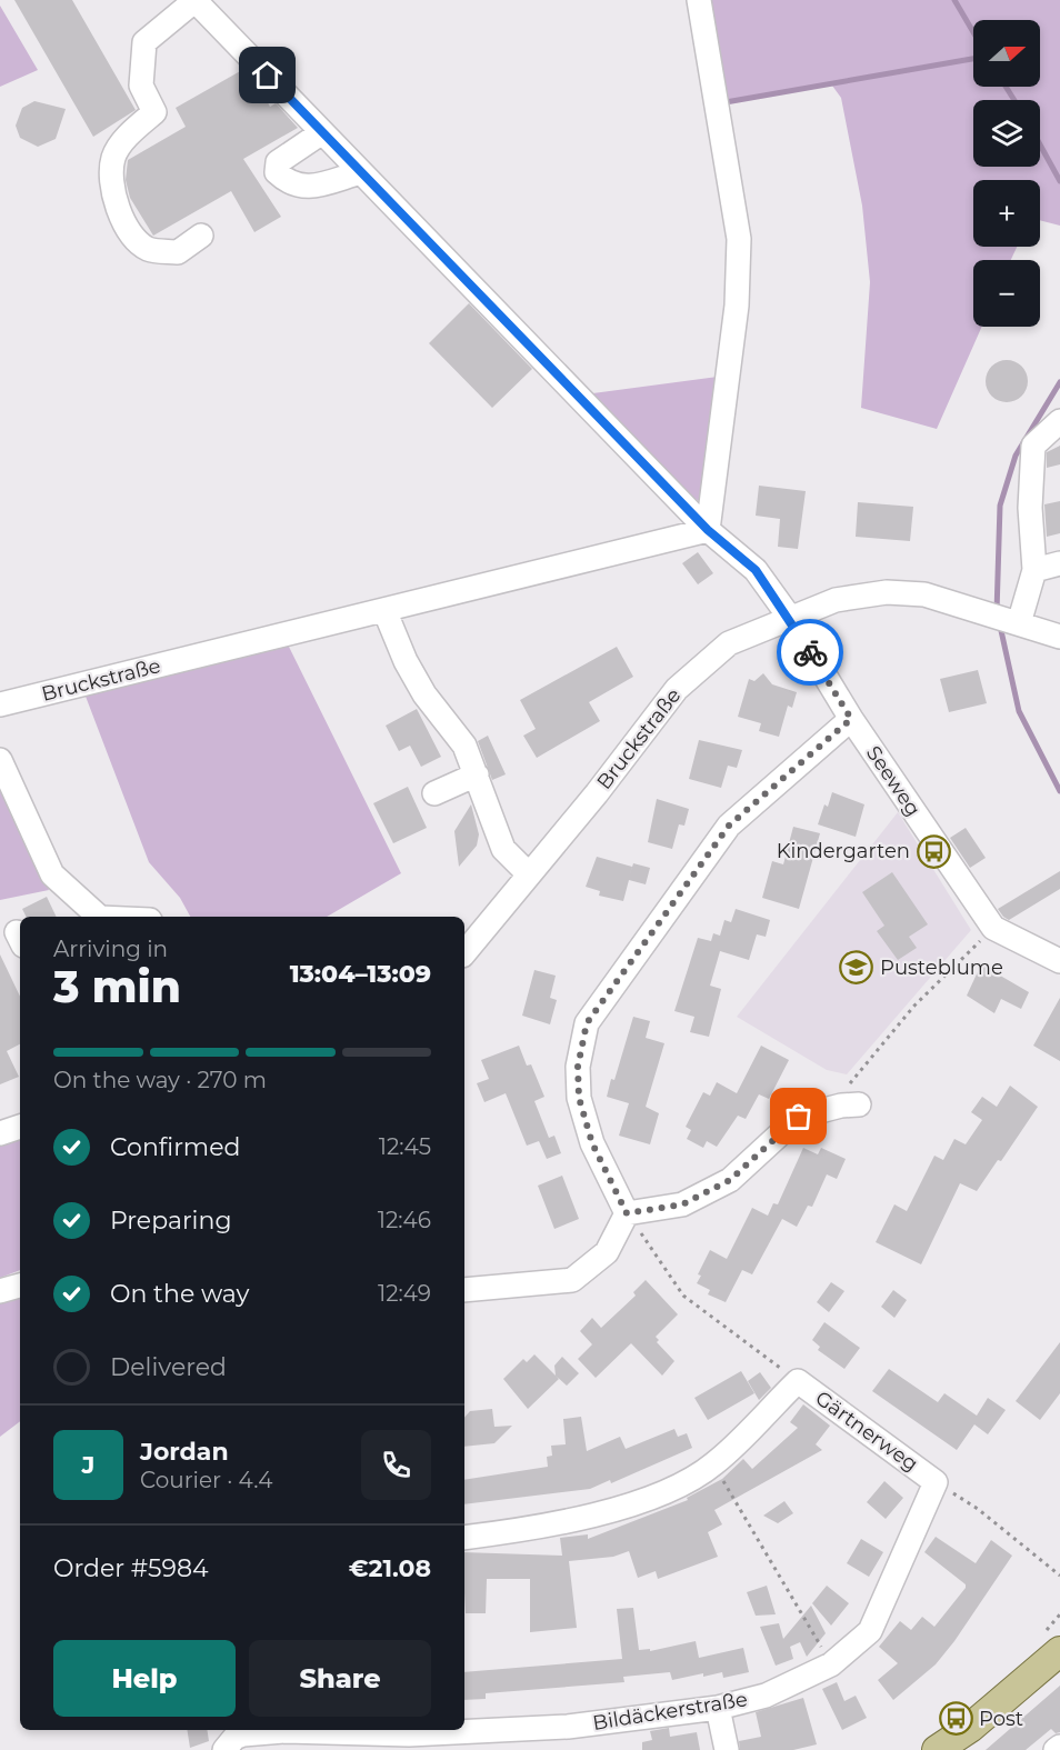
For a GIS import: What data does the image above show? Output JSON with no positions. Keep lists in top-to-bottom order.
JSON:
{
  "streets": {
    "street": [
      "Bruckstraße",
      "Seeweg",
      "Gärtnerweg",
      "Bildäckerstraße"
    ]
  },
  "crossings": [
    ["Bruckstraße", "Seeweg"],
    ["Gärtnerweg", "Bildäckerstraße"]
  ],
  "places": {
    "bus stop": ["Kindergarten", "Post"],
    "school or university": ["Pusteblume"]
  },
  "north": "right",
  "page": {
    "map_buttons": ["+", "−"],
    "heading": ["3 min", "Arriving in", "13:04–13:09"],
    "panel": [
      "Jordan",
      "Courier · 4.4",
      "Order #5984",
      "€21.08"
    ],
    "bar": "On the way · 270 m",
    "list": [
      ["Confirmed", "12:45"],
      ["Preparing", "12:46"],
      ["On the way", "12:49"],
      "Delivered"
    ],
    "round": "J",
    "buttons": ["Help", "Share"]
  }
}
